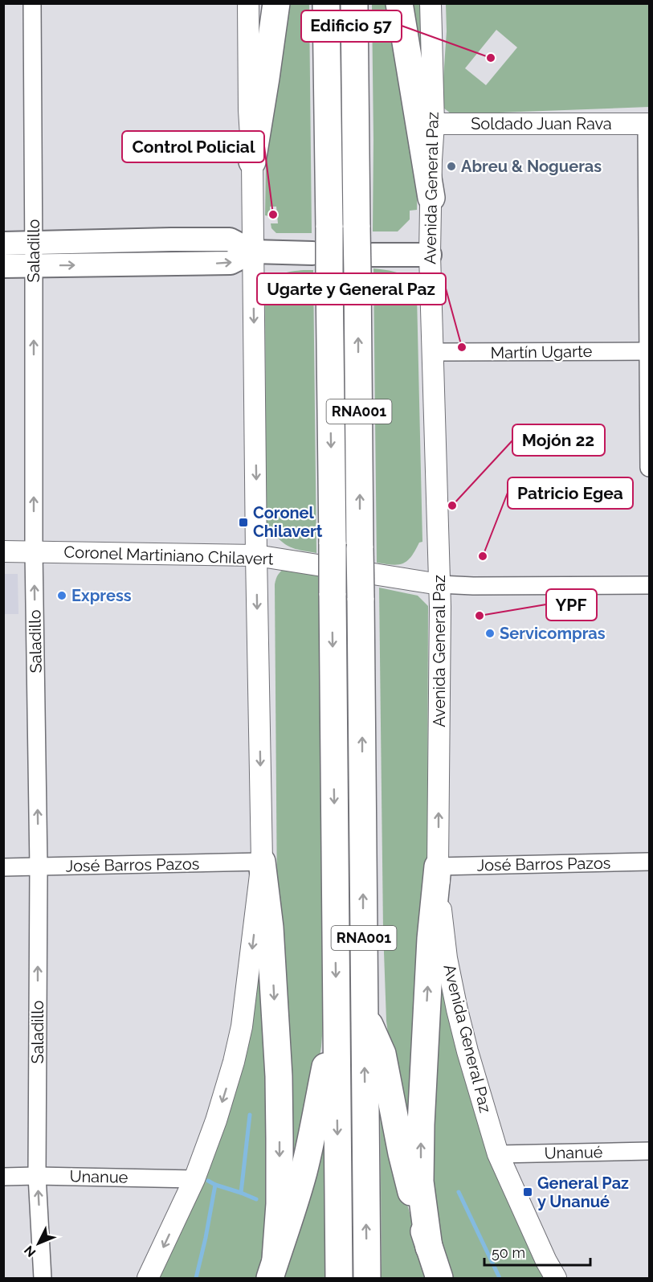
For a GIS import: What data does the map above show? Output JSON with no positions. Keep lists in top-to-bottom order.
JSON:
{
  "streets": {
    "highway": ["RNA001"],
    "street": [
      "Soldado Juan Rava",
      "Avenida General Paz",
      "Saladillo",
      "Martín Ugarte",
      "Coronel Martiniano Chilavert",
      "José Barros Pazos",
      "Unanué",
      "Unanue"
    ]
  },
  "crossings": [
    ["Soldado Juan Rava", "Avenida General Paz"],
    ["Avenida General Paz", "Martín Ugarte"],
    ["Avenida General Paz", "Coronel Martiniano Chilavert"],
    ["Avenida General Paz", "José Barros Pazos"],
    ["Avenida General Paz", "Unanué"],
    ["Saladillo", "Coronel Martiniano Chilavert"],
    ["Saladillo", "José Barros Pazos"],
    ["Saladillo", "Unanue"]
  ],
  "one_way": ["Saladillo"],
  "places": {
    "other": [
      "Edificio 57",
      "Abreu & Nogueras",
      "Control Policial",
      "Ugarte y General Paz",
      "Mojón 22",
      "Patricio Egea",
      "Express",
      "YPF",
      "Servicompras"
    ],
    "transit": ["Coronel Chilavert", "General Paz y Unanué"]
  },
  "scale_bar": "50 m",
  "north": "bottom left"
}
